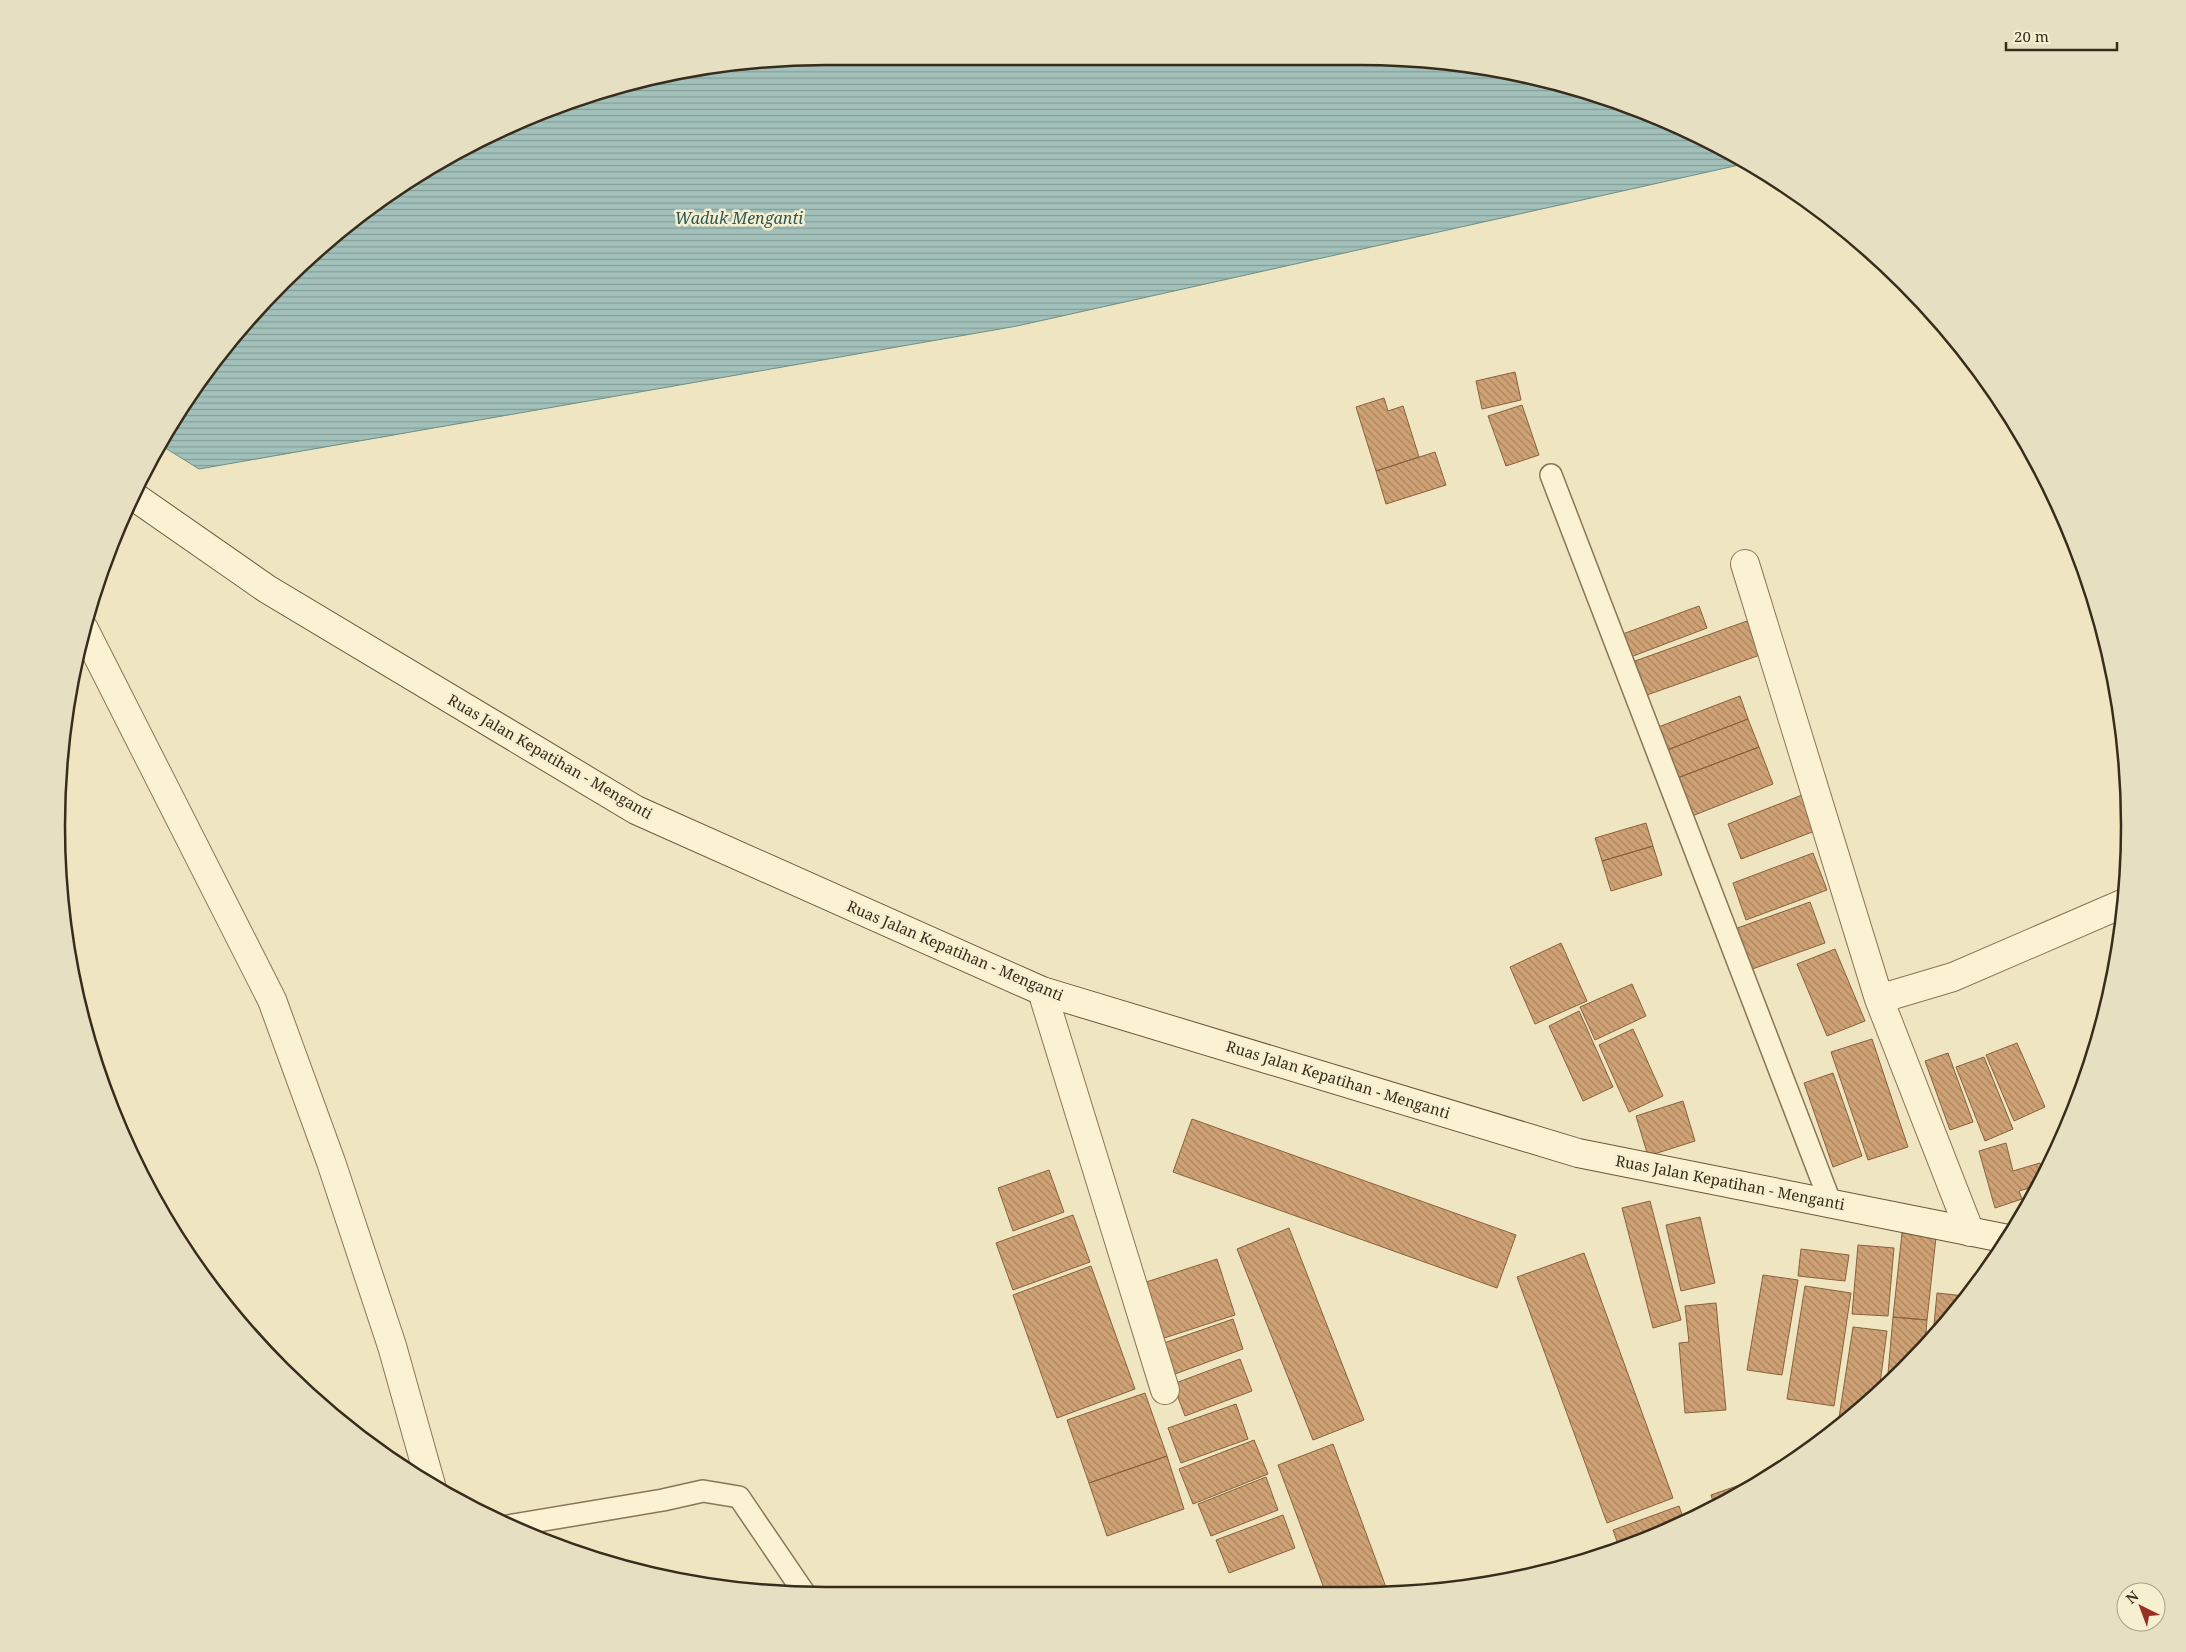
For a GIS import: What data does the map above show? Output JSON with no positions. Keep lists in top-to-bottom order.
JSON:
{
  "streets": {
    "street": ["Ruas Jalan Kepatihan - Menganti"]
  },
  "water": ["Waduk Menganti"],
  "scale_bar": "20 m",
  "north": "top left"
}
